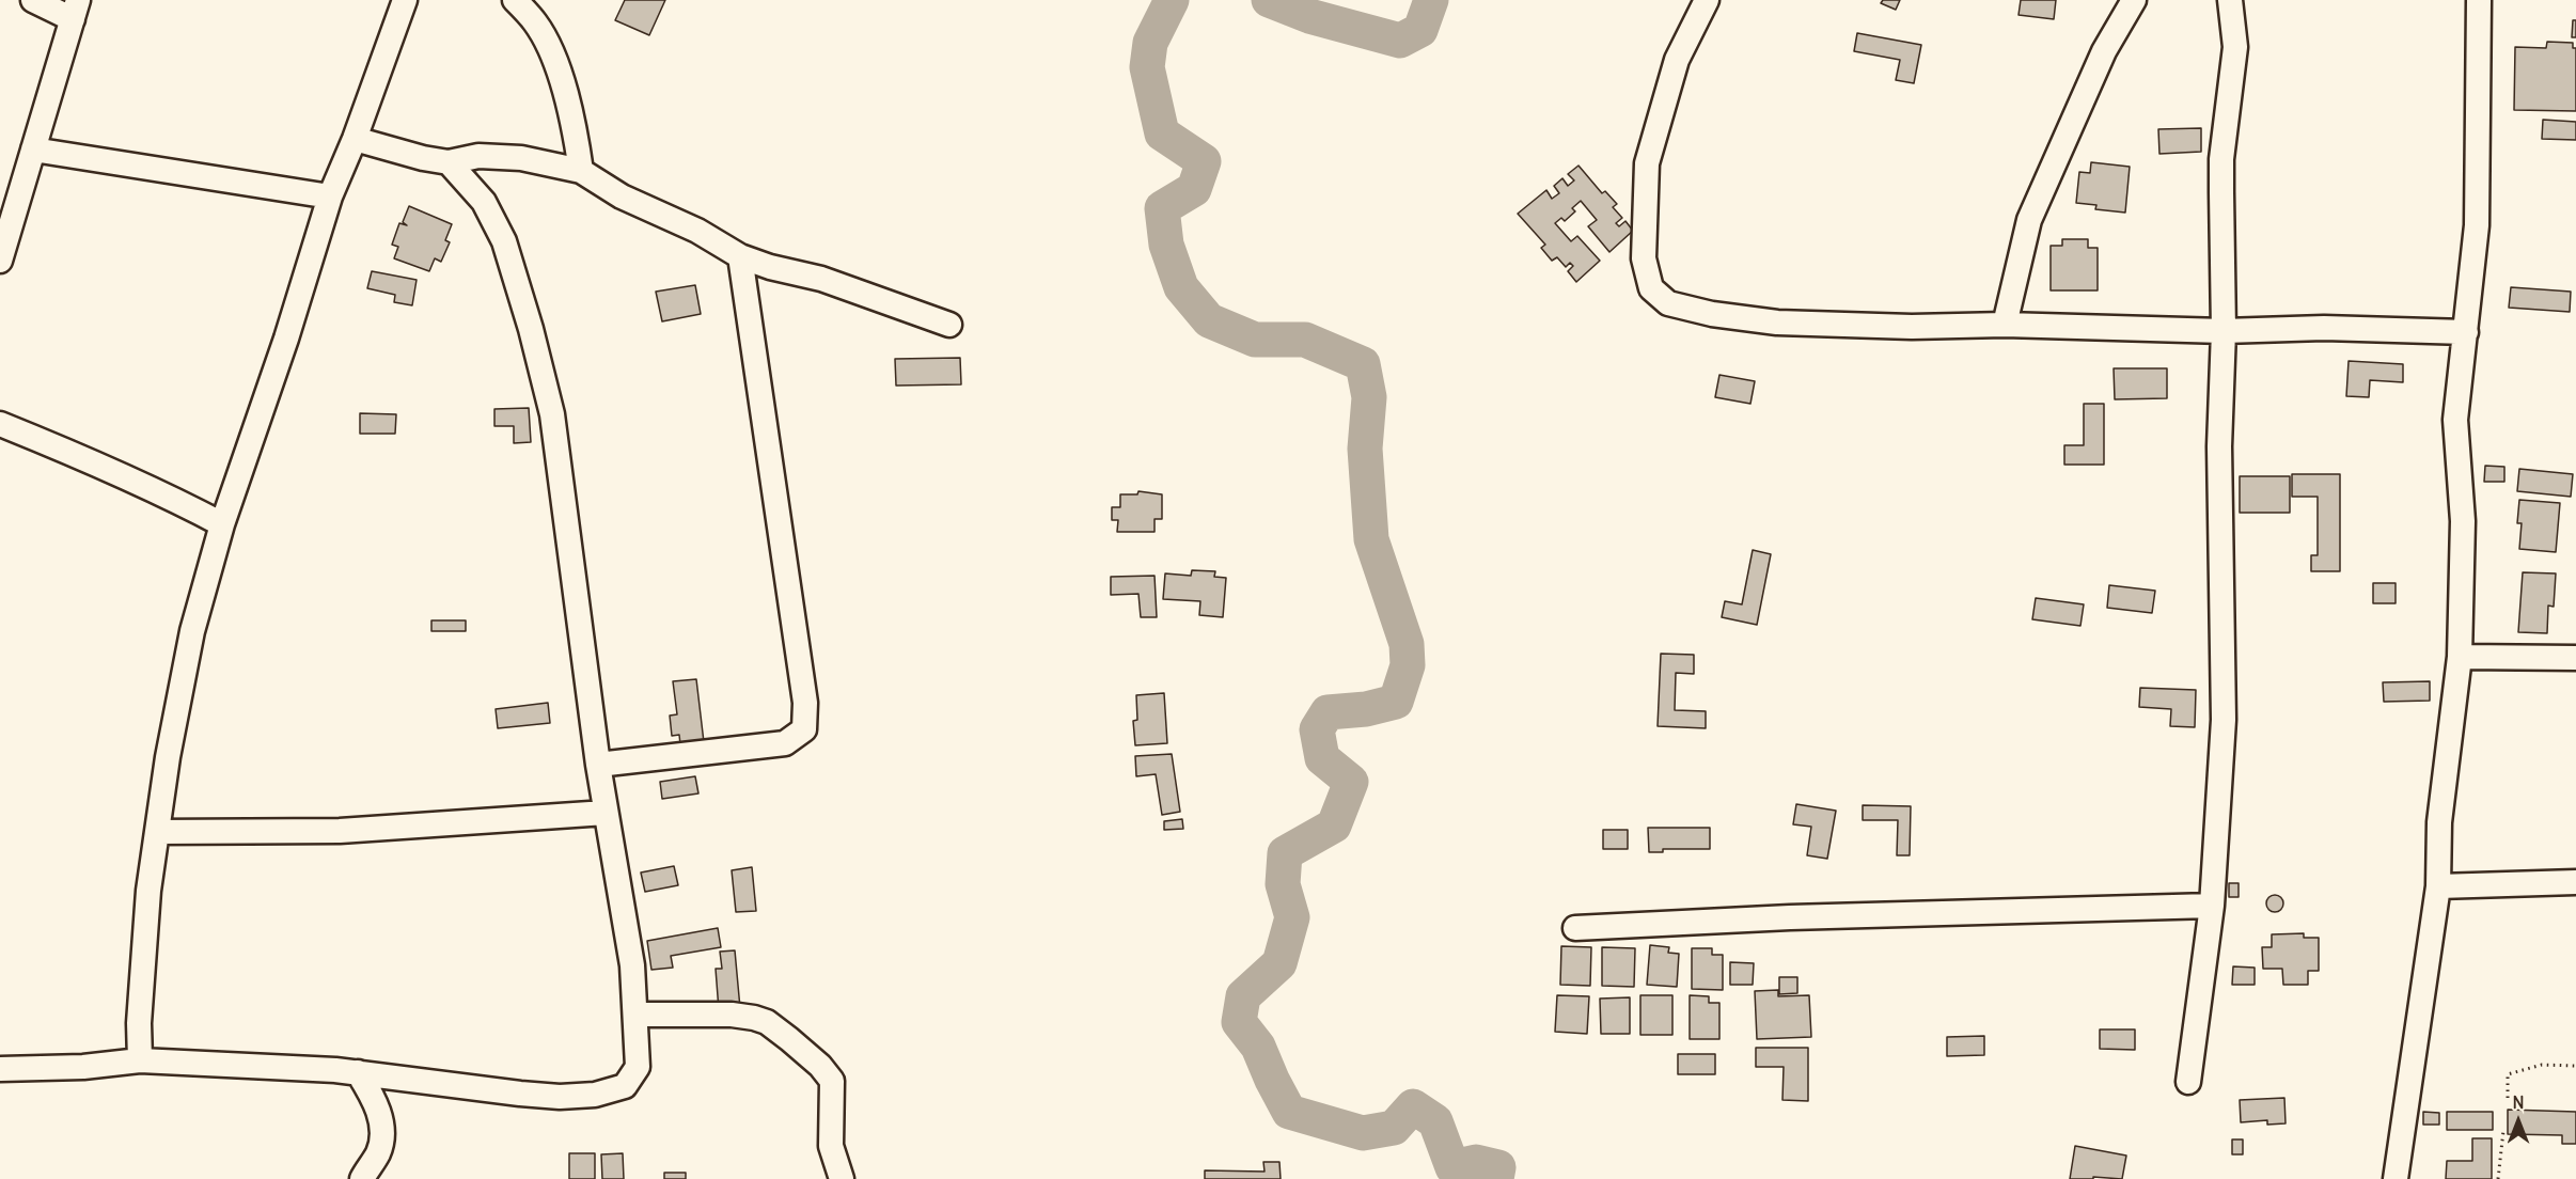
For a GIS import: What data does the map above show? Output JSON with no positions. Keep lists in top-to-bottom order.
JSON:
{
  "north": "top"
}
